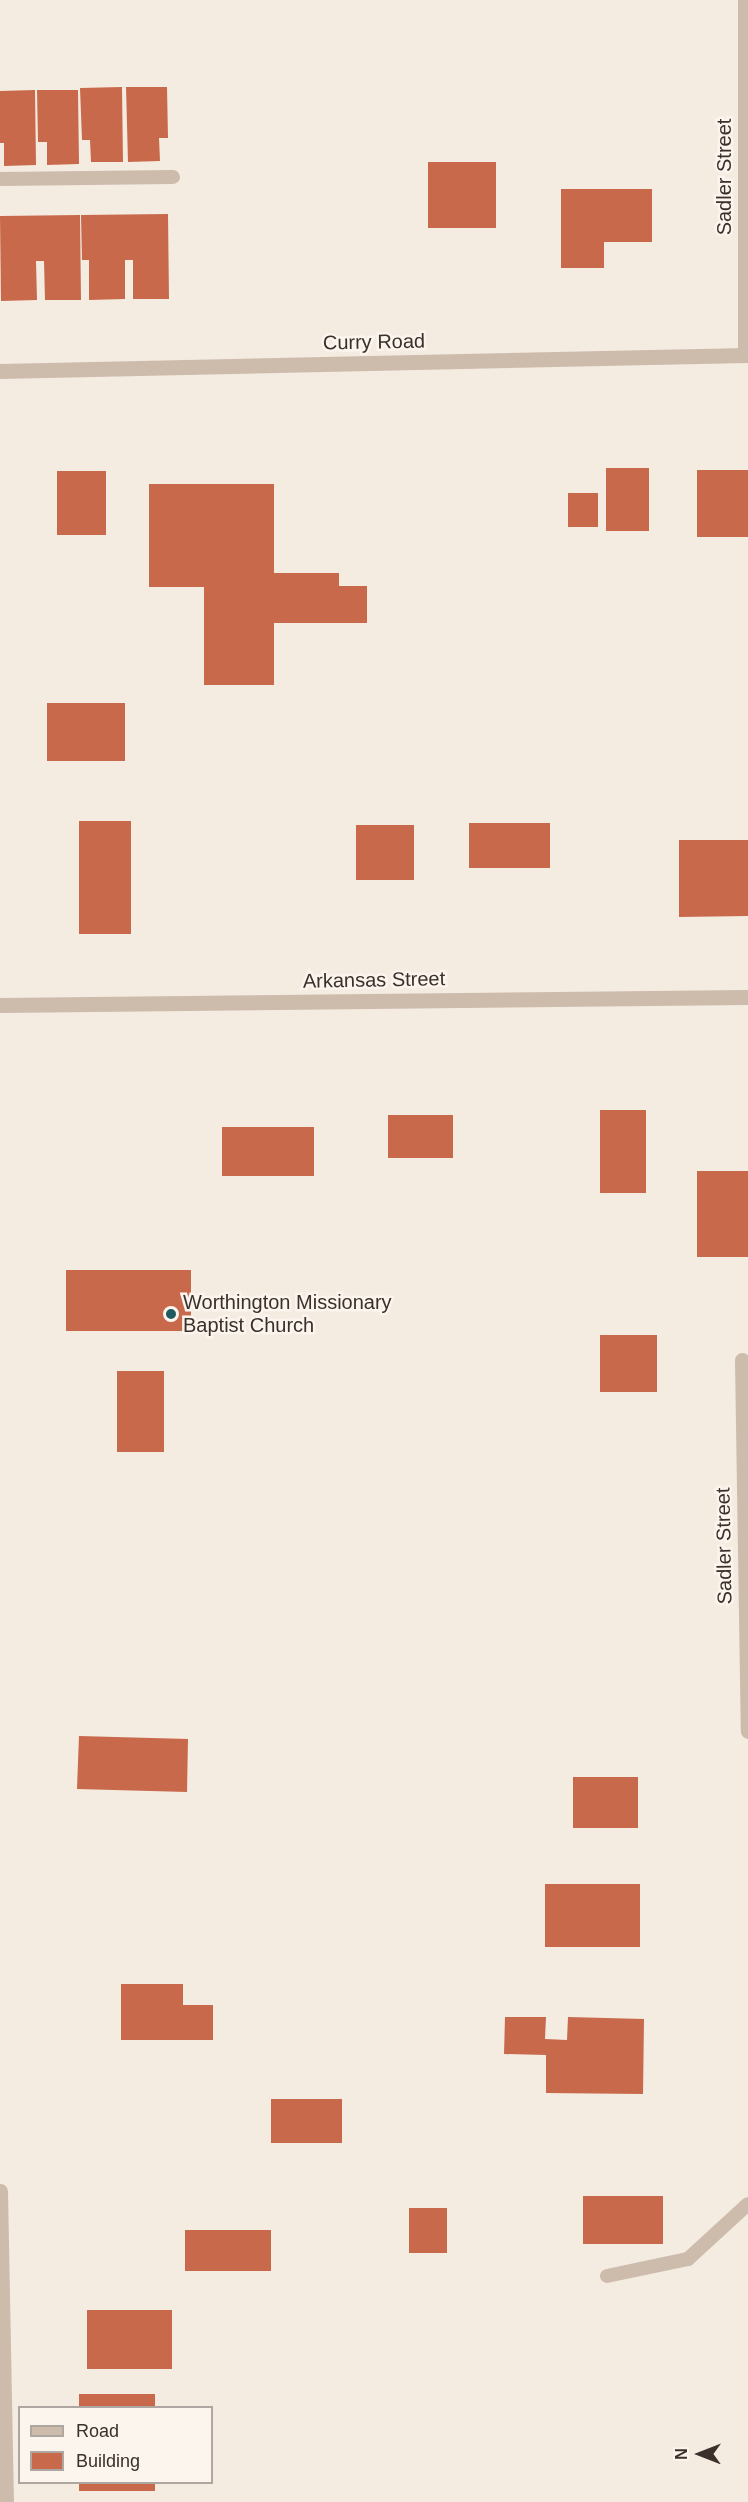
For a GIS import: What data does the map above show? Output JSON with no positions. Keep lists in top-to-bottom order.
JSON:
{
  "streets": {
    "street": ["Sadler Street", "Curry Road", "Arkansas Street"]
  },
  "crossings": [
    ["Sadler Street", "Curry Road"]
  ],
  "places": ["Worthington Missionary Baptist Church"],
  "legend": ["Road", "Building"],
  "north": "left"
}
